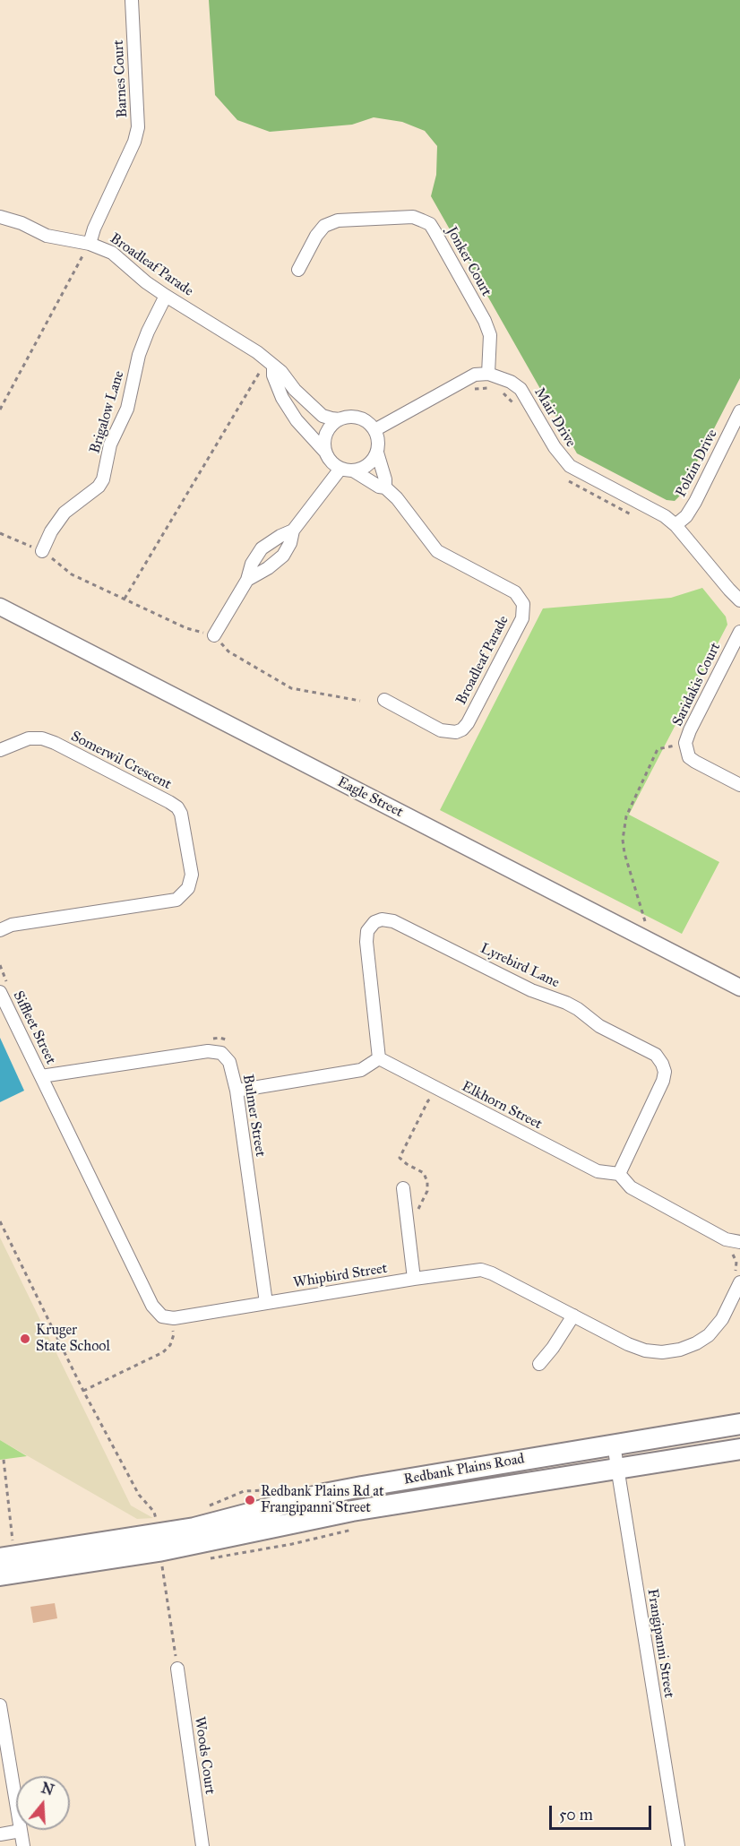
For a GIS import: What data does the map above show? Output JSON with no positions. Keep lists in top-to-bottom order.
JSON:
{
  "streets": {
    "main road": ["Redbank Plains Road"],
    "street": [
      "Barnes Court",
      "Jonker Court",
      "Broadleaf Parade",
      "Brigalow Lane",
      "Mair Drive",
      "Polzin Drive",
      "Saridakis Court",
      "Somerwil Crescent",
      "Eagle Street",
      "Lyrebird Lane",
      "Siffleet Street",
      "Elkhorn Street",
      "Bulmer Street",
      "Whipbird Street",
      "Frangipanni Street",
      "Woods Court"
    ]
  },
  "crossings": [
    ["Barnes Court", "Broadleaf Parade"],
    ["Jonker Court", "Mair Drive"],
    ["Broadleaf Parade", "Brigalow Lane"],
    ["Mair Drive", "Polzin Drive"],
    ["Lyrebird Lane", "Elkhorn Street"],
    ["Siffleet Street", "Bulmer Street"],
    ["Siffleet Street", "Whipbird Street"],
    ["Bulmer Street", "Whipbird Street"],
    ["Redbank Plains Road", "Frangipanni Street"]
  ],
  "places": ["Kruger State School", "Redbank Plains Rd at Frangipanni Street"],
  "scale_bar": "50 m",
  "north": "top"
}
